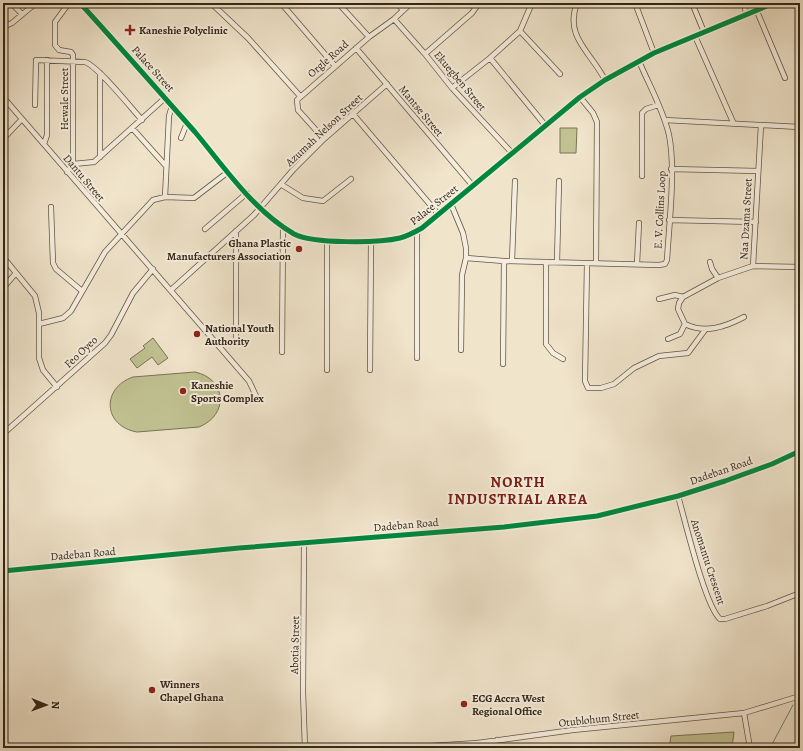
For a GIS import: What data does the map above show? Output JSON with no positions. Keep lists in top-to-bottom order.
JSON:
{
  "streets": {
    "street": [
      "Orgle Road",
      "Palace Street",
      "Ekuegben Street",
      "Hewale Street",
      "Mantse Street",
      "Azumah Nelson Street",
      "Dantu Street",
      "E. V. Collins Loop",
      "Naa Dzama Street",
      "Feo Oyeo",
      "Dadeban Road",
      "Anomantu Crescent",
      "Abotia Street",
      "Otublohum Street"
    ]
  },
  "crossings": [
    ["Orgle Road", "Ekuegben Street"],
    ["Orgle Road", "Mantse Street"],
    ["Palace Street", "Ekuegben Street"],
    ["Palace Street", "Mantse Street"],
    ["Palace Street", "Azumah Nelson Street"],
    ["Palace Street", "E. V. Collins Loop"],
    ["Mantse Street", "Azumah Nelson Street"],
    ["Azumah Nelson Street", "Dantu Street"],
    ["Dantu Street", "Feo Oyeo"],
    ["Dadeban Road", "Anomantu Crescent"],
    ["Dadeban Road", "Abotia Street"]
  ],
  "districts": ["NORTH INDUSTRIAL AREA"],
  "places": {
    "health": ["Kaneshie Polyclinic"],
    "other": [
      "Ghana Plastic Manufacturers Association",
      "National Youth Authority",
      "Kaneshie Sports Complex",
      "Winners Chapel Ghana",
      "ECG Accra West Regional Office"
    ]
  },
  "north": "right"
}
